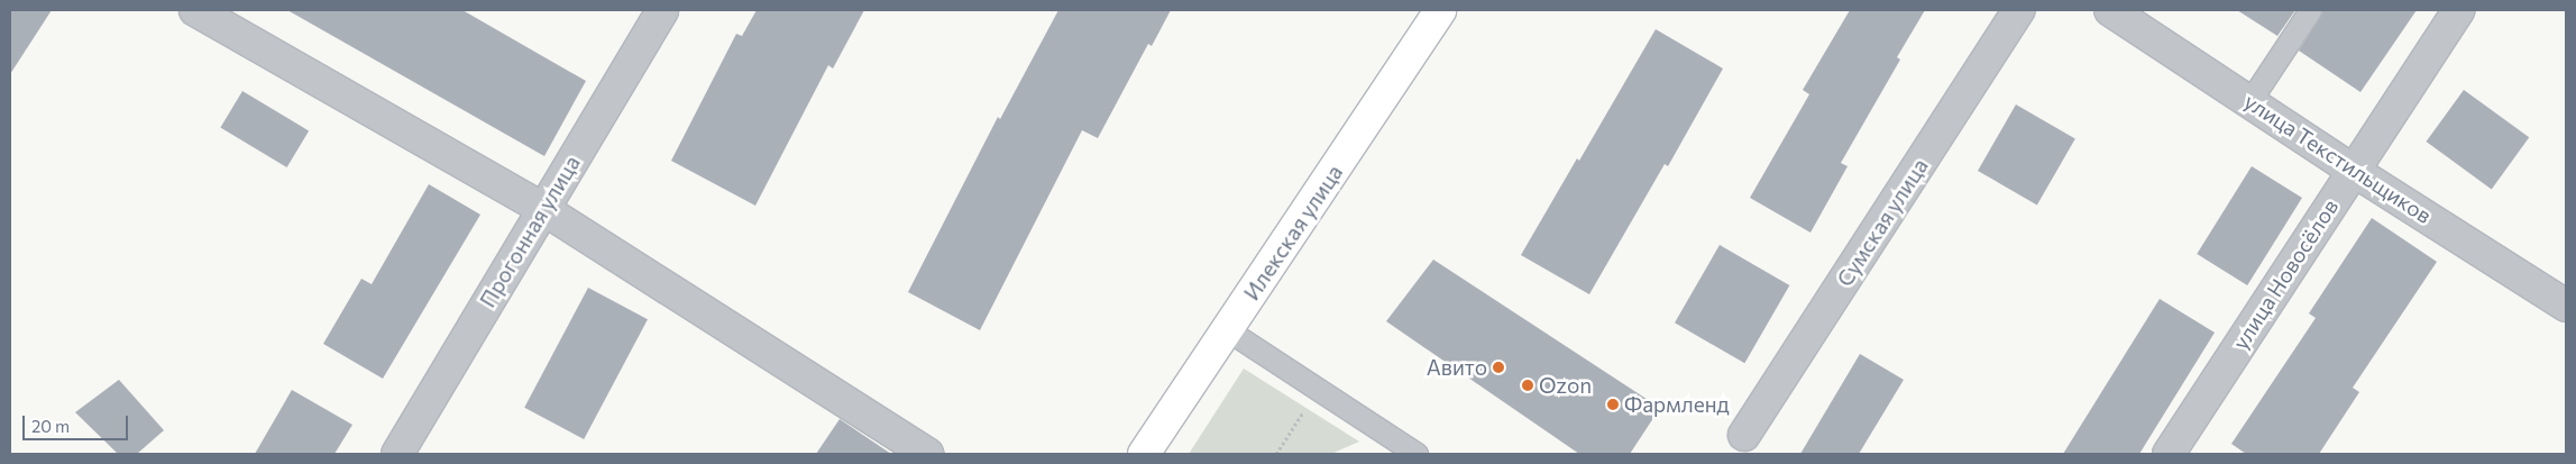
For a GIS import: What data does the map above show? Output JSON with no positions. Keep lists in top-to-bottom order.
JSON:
{
  "streets": {
    "street": [
      "улица Текстильщиков",
      "Сумская улица",
      "Прогонная улица",
      "Илекская улица",
      "улица Новосёлов"
    ]
  },
  "crossings": [
    ["улица Текстильщиков", "улица Новосёлов"]
  ],
  "places": ["Авито", "Ozon", "Фармленд"],
  "scale_bar": "20 m"
}
